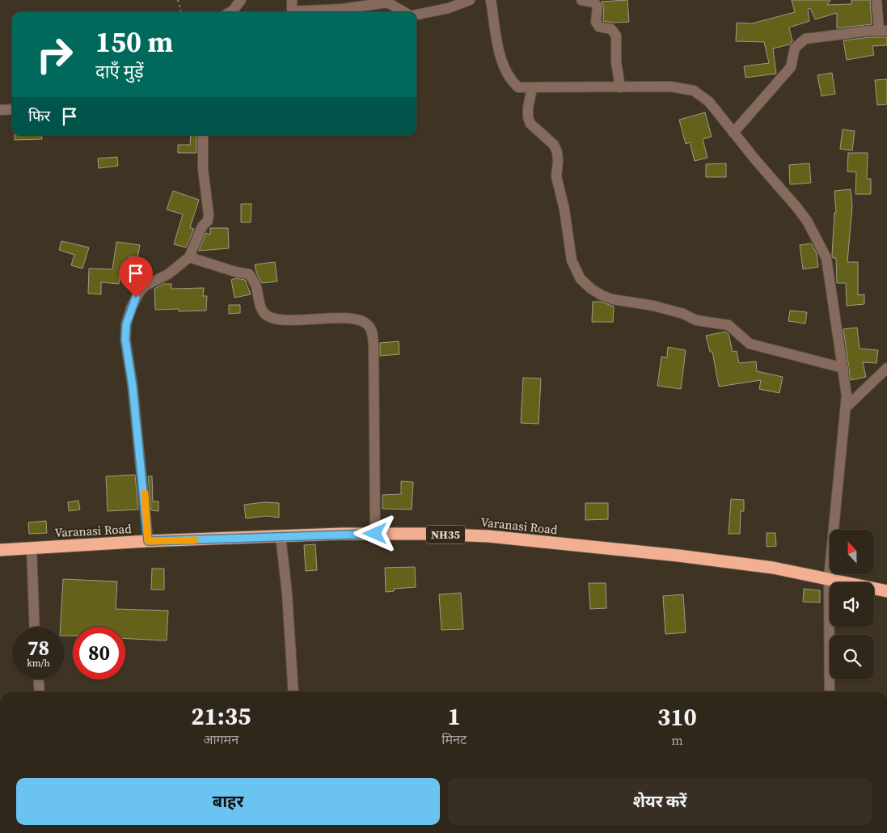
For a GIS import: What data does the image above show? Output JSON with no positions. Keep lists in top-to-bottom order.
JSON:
{
  "streets": {
    "highway": ["Varanasi Road", "NH35"]
  },
  "north": "top",
  "page": {
    "turn": ["150 m", "दाएँ मुड़ें"],
    "then": "फिर",
    "speed": "78 km/h",
    "limit": "80",
    "eta": [
      "21:35",
      "आगमन",
      "1",
      "मिनट",
      "310",
      "m"
    ],
    "buttons": ["बाहर", "शेयर करें"]
  }
}
